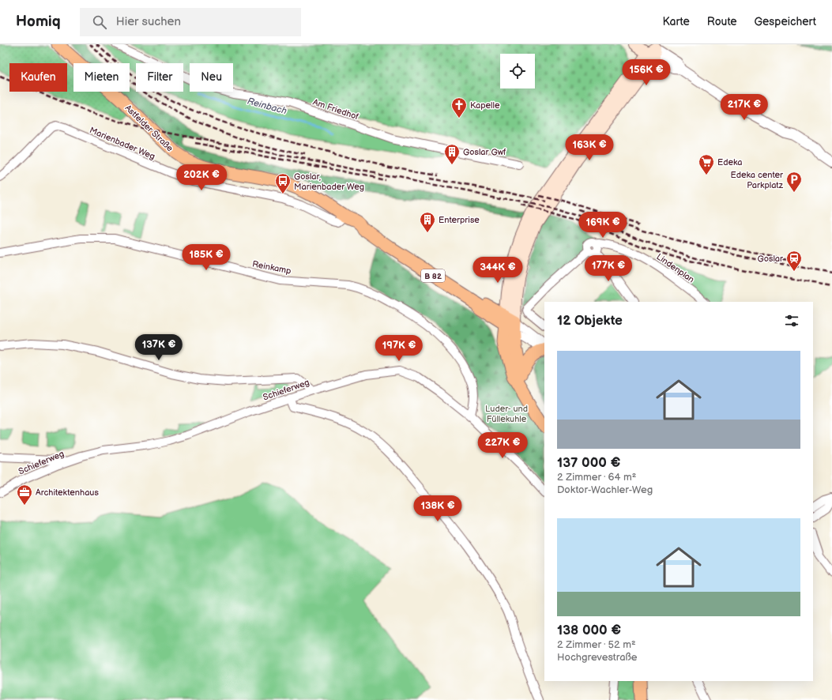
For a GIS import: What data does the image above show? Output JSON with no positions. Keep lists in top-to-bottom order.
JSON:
{
  "streets": {
    "main road": ["Astfelder Straße", "B 82"],
    "street": [
      "Am Friedhof",
      "Marienbader Weg",
      "Reinkamp",
      "Lindenplan",
      "Schieferweg"
    ]
  },
  "crossings": [
    ["Astfelder Straße", "Marienbader Weg"],
    ["Reinkamp", "Schieferweg"]
  ],
  "water": ["Reinbach"],
  "parks": ["Luder- und Füllekuhle"],
  "places": {
    "church": ["Kapelle"],
    "building": ["Goslar Gwf", "Enterprise"],
    "supermarket": ["Edeka"],
    "parking": ["Edeka center Parkplatz"],
    "bus stop": ["Goslar, Marienbader Weg"],
    "station": ["Goslar"],
    "office": ["Architektenhaus"]
  },
  "page": {
    "header": "Homiq",
    "search": "Hier suchen",
    "nav": ["Karte", "Route", "Gespeichert"],
    "price": [
      "156K €",
      "217K €",
      "163K €",
      "202K €",
      "169K €",
      "185K €",
      "177K €",
      "344K €",
      "137K €",
      "197K €",
      "227K €",
      "138K €"
    ],
    "chip": [
      "Kaufen",
      "Mieten",
      "Filter",
      "Neu"
    ],
    "heading": "12 Objekte",
    "list": [
      {
        "name": "137 000 €",
        "note": "2 Zimmer · 64 m² · Doktor-Wachler-Weg"
      },
      {
        "name": "138 000 €",
        "note": "2 Zimmer · 52 m² · Hochgrevestraße"
      }
    ]
  }
}
